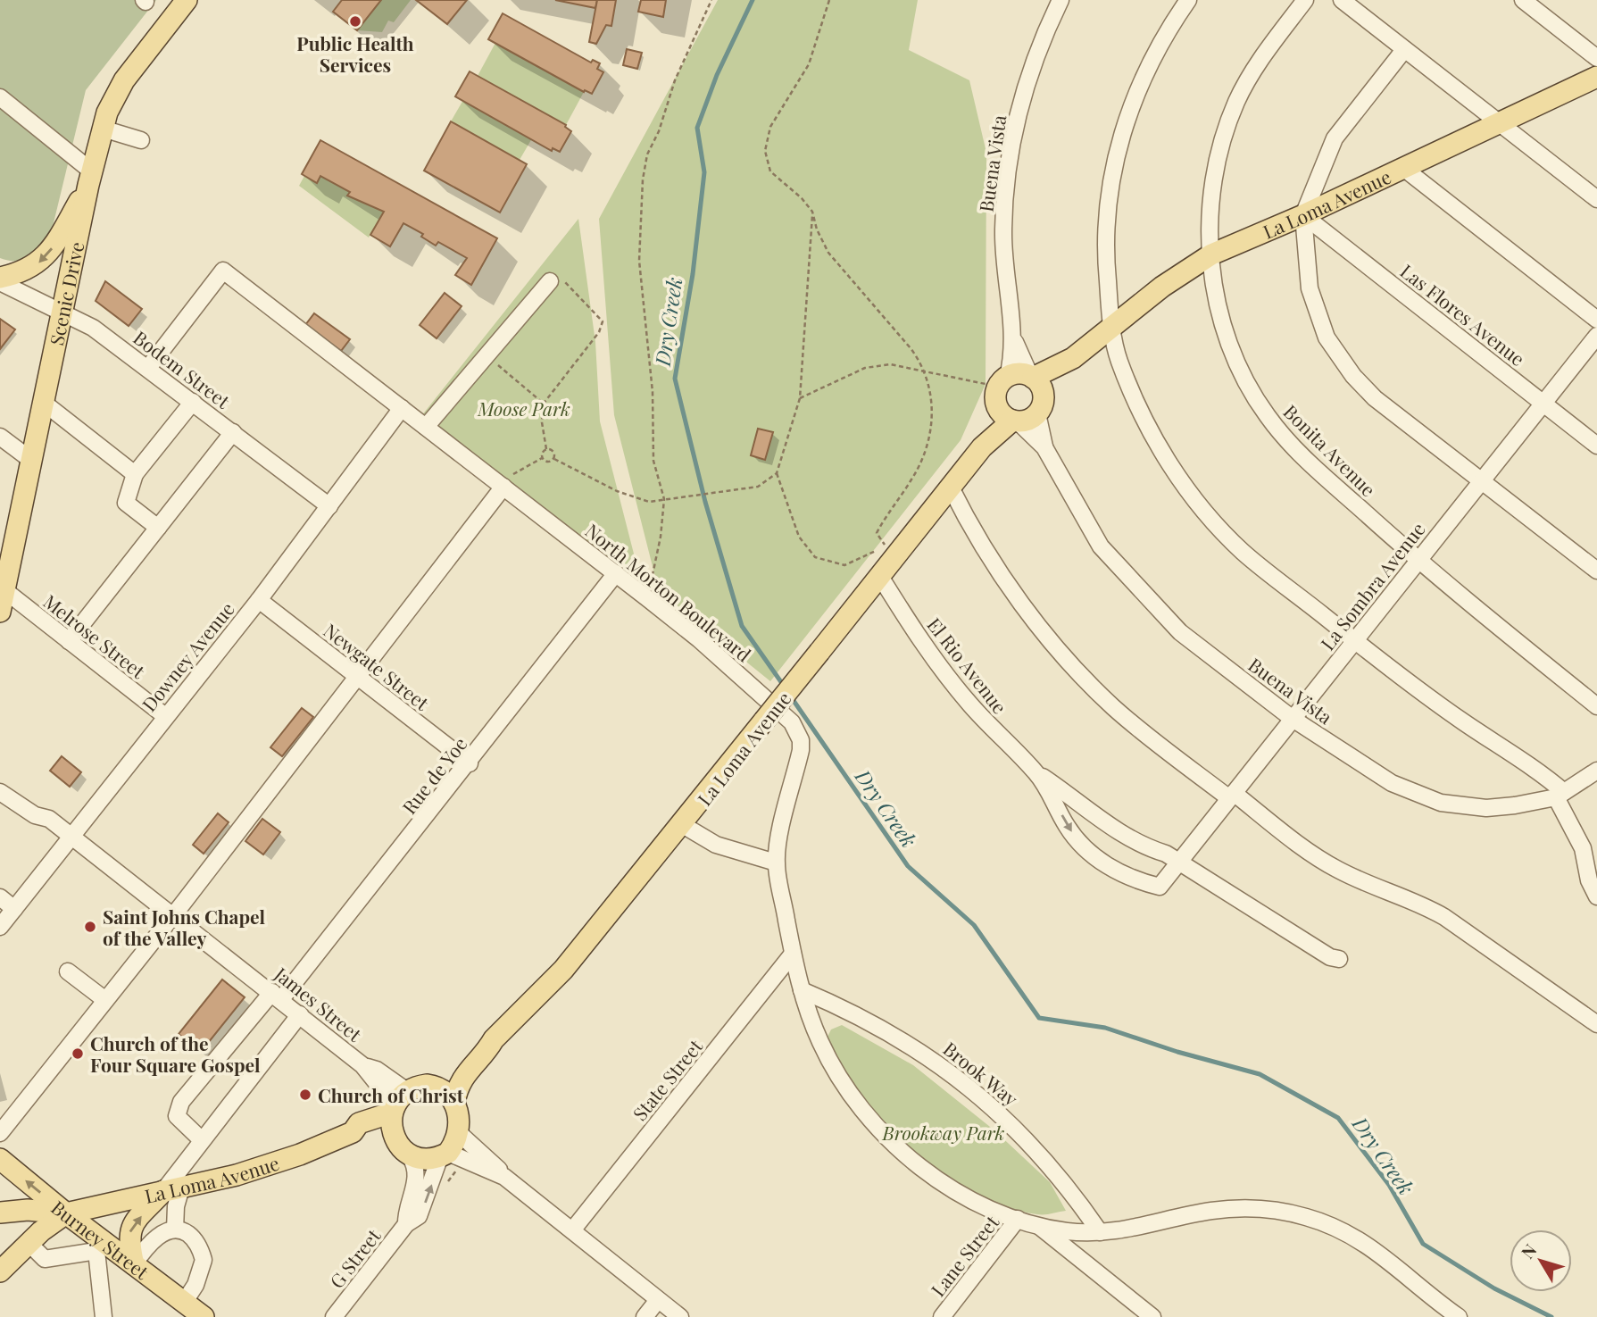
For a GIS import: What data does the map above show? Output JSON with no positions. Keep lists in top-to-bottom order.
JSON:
{
  "streets": {
    "main road": ["La Loma Avenue", "Scenic Drive", "Burney Street"],
    "street": [
      "Buena Vista",
      "Las Flores Avenue",
      "Bodem Street",
      "Bonita Avenue",
      "La Sombra Avenue",
      "North Morton Boulevard",
      "Melrose Street",
      "Downey Avenue",
      "El Rio Avenue",
      "Newgate Street",
      "Rue de Yoe",
      "James Street",
      "Brook Way",
      "State Street",
      "Lane Street",
      "G Street"
    ]
  },
  "crossings": [
    ["Buena Vista", "La Loma Avenue"],
    ["Buena Vista", "La Sombra Avenue"],
    ["La Loma Avenue", "Las Flores Avenue"],
    ["La Loma Avenue", "Bonita Avenue"],
    ["La Loma Avenue", "El Rio Avenue"],
    ["La Loma Avenue", "James Street"],
    ["La Loma Avenue", "Burney Street"],
    ["La Loma Avenue", "G Street"],
    ["Scenic Drive", "Bodem Street"],
    ["Scenic Drive", "Melrose Street"],
    ["Las Flores Avenue", "La Sombra Avenue"],
    ["Bodem Street", "North Morton Boulevard"],
    ["Bodem Street", "Downey Avenue"],
    ["Bonita Avenue", "La Sombra Avenue"],
    ["La Sombra Avenue", "El Rio Avenue"],
    ["North Morton Boulevard", "Downey Avenue"],
    ["North Morton Boulevard", "Rue de Yoe"],
    ["North Morton Boulevard", "Brook Way"],
    ["North Morton Boulevard", "State Street"],
    ["North Morton Boulevard", "Lane Street"],
    ["Melrose Street", "Downey Avenue"],
    ["Downey Avenue", "Newgate Street"],
    ["Downey Avenue", "James Street"],
    ["Newgate Street", "Rue de Yoe"],
    ["Rue de Yoe", "James Street"],
    ["James Street", "G Street"]
  ],
  "water": ["Dry Creek"],
  "parks": ["Moose Park", "Brookway Park"],
  "places": [
    "Public Health Services",
    "Saint Johns Chapel of the Valley",
    "Church of the Four Square Gospel",
    "Church of Christ"
  ],
  "north": "top left"
}
